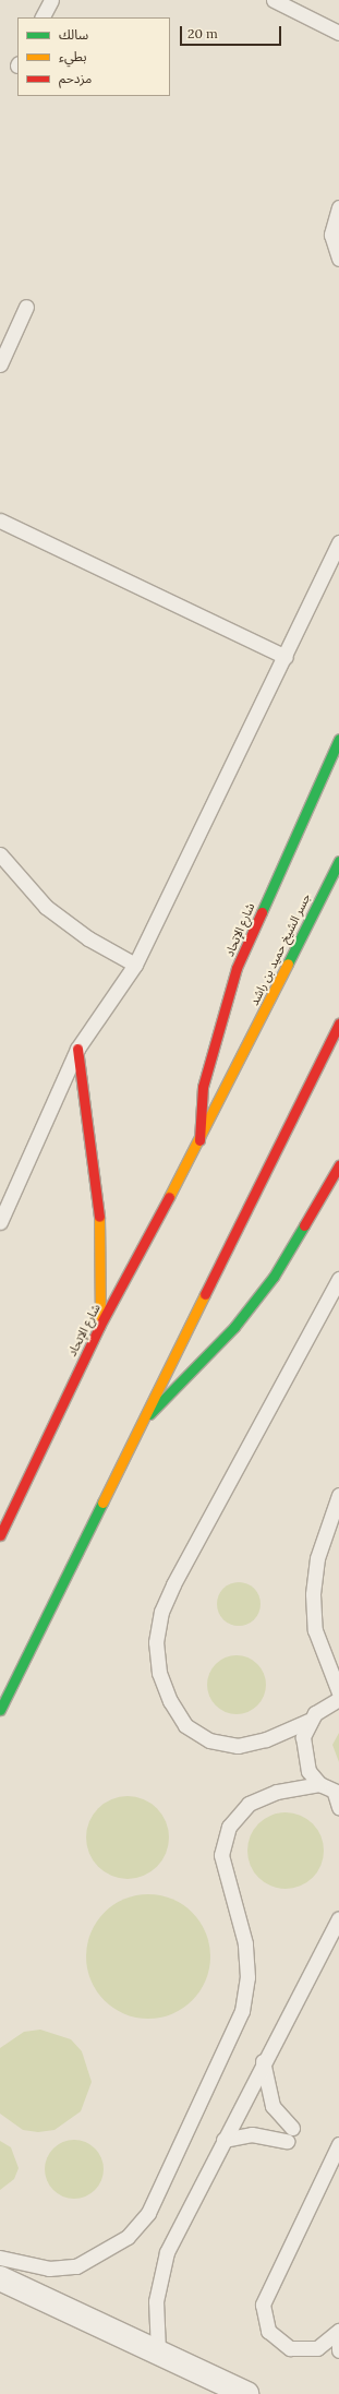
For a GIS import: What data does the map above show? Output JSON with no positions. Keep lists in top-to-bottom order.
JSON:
{
  "streets": {
    "main road": ["شارع الإتحاد", "جسر الشيخ حميد بن راشد"]
  },
  "crossings": [
    ["شارع الإتحاد", "جسر الشيخ حميد بن راشد"]
  ],
  "legend": ["سالك", "بطيء", "مزدحم"],
  "scale_bar": "20 m"
}
